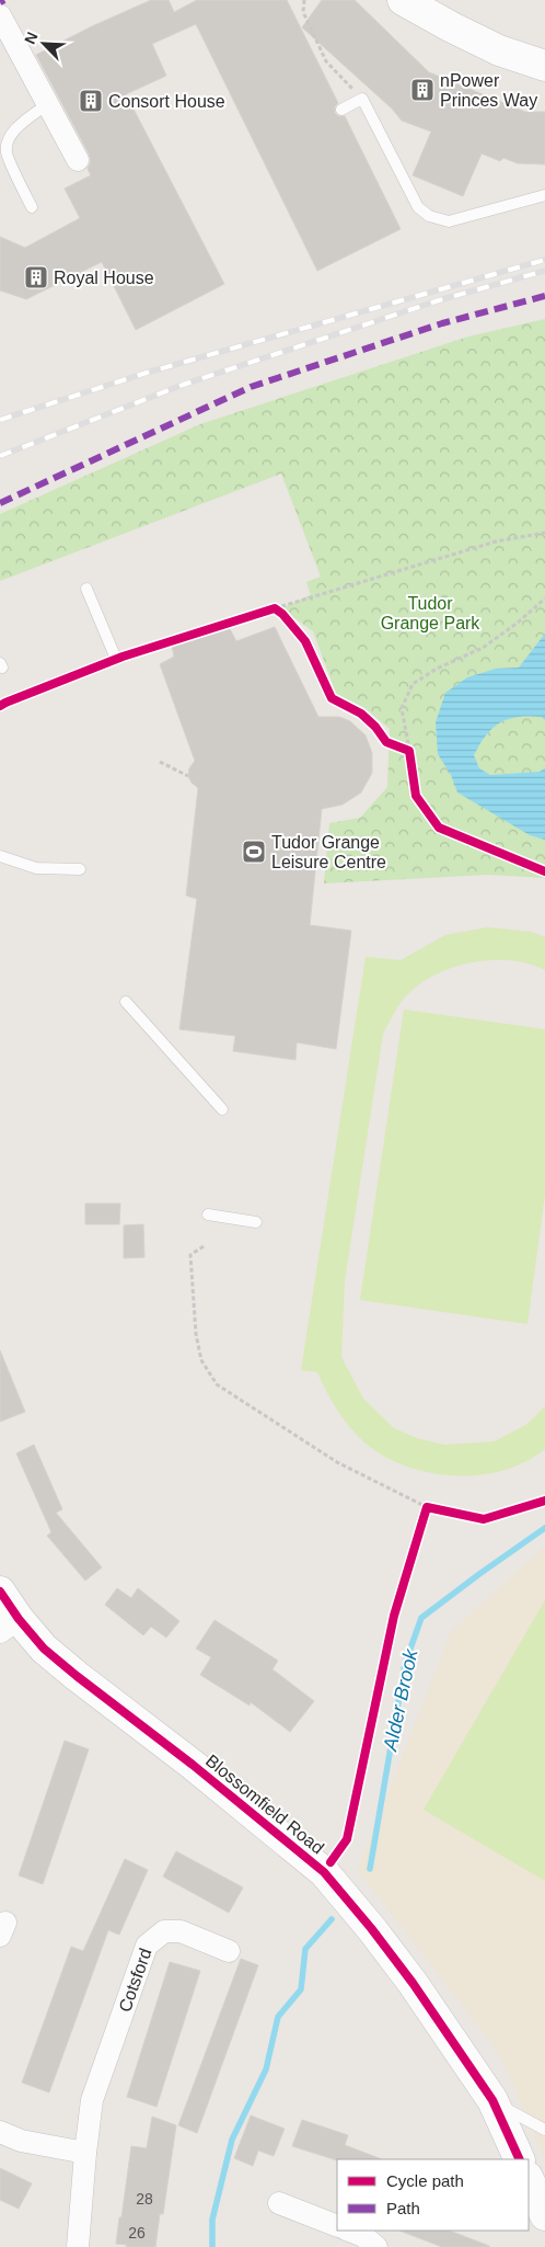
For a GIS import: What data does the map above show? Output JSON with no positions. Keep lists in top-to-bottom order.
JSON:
{
  "streets": {
    "main road": ["Blossomfield Road"],
    "street": ["Cotsford"]
  },
  "water": ["Alder Brook"],
  "parks": ["Tudor Grange Park"],
  "places": {
    "building": ["nPower Princes Way", "Consort House", "Royal House"],
    "sports": ["Tudor Grange Leisure Centre"]
  },
  "house_numbers": ["28", "26"],
  "legend": ["Cycle path", "Path"],
  "north": "top left"
}
